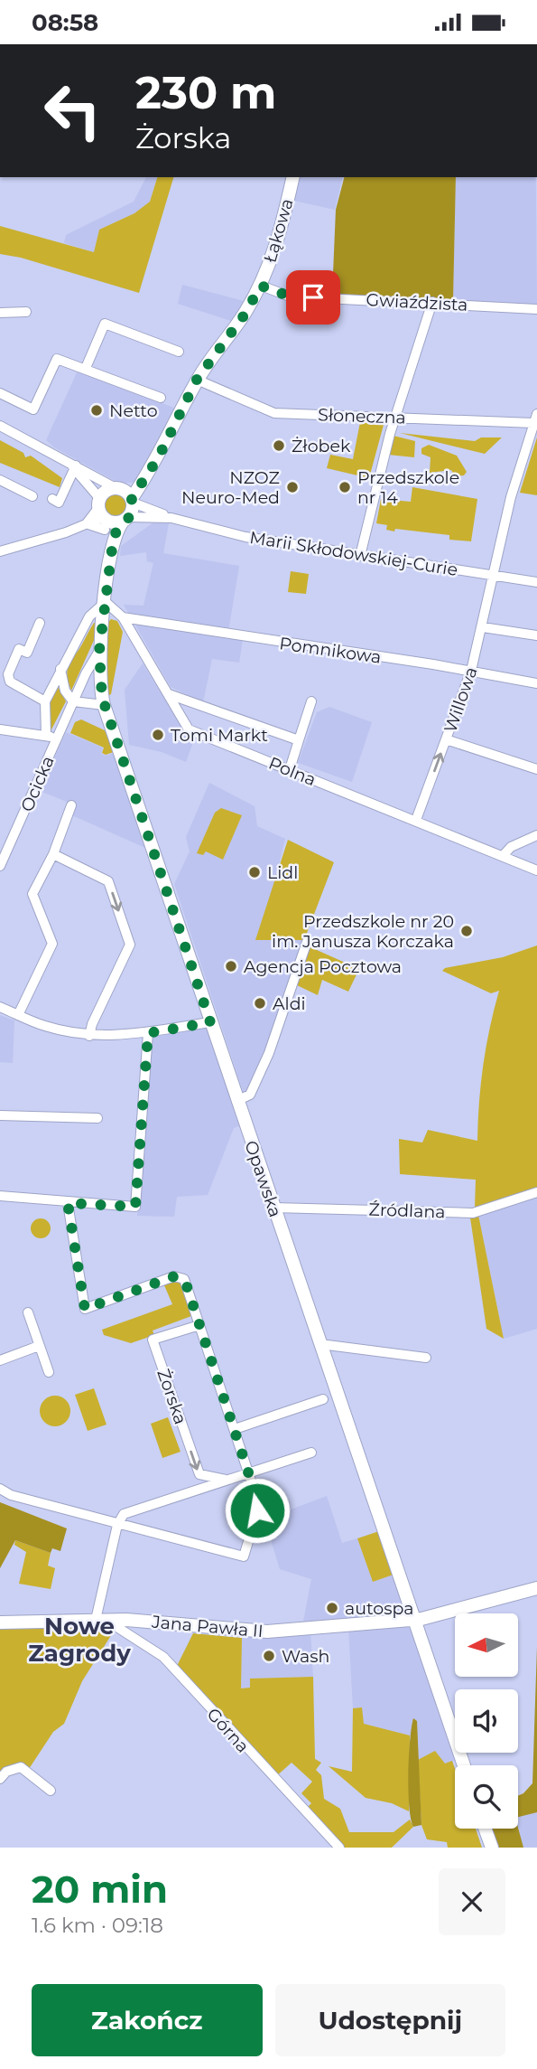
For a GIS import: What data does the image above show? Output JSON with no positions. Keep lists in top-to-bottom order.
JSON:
{
  "streets": {
    "main road": ["Łąkowa", "Opawska", "Jana Pawła II"],
    "street": [
      "Gwiaździsta",
      "Słoneczna",
      "Marii Skłodowskiej-Curie",
      "Pomnikowa",
      "Willowa",
      "Polna",
      "Ocicka",
      "Źródlana",
      "Żorska",
      "Górna"
    ]
  },
  "crossings": [
    ["Łąkowa", "Gwiaździsta"],
    ["Łąkowa", "Słoneczna"],
    ["Słoneczna", "Willowa"],
    ["Marii Skłodowskiej-Curie", "Willowa"],
    ["Marii Skłodowskiej-Curie", "Opawska"],
    ["Pomnikowa", "Willowa"],
    ["Pomnikowa", "Polna"],
    ["Willowa", "Polna"],
    ["Polna", "Ocicka"],
    ["Polna", "Opawska"],
    ["Ocicka", "Opawska"],
    ["Opawska", "Źródlana"],
    ["Opawska", "Jana Pawła II"],
    ["Jana Pawła II", "Górna"]
  ],
  "districts": ["Nowe Zagrody"],
  "places": [
    "Netto",
    "Żłobek",
    "NZOZ Neuro-Med",
    "Przedszkole nr 14",
    "Tomi Markt",
    "Lidl",
    "Przedszkole nr 20 im. Janusza Korczaka",
    "Agencja Pocztowa",
    "Aldi",
    "autospa",
    "Wash"
  ],
  "north": "left",
  "page": {
    "status": "08:58",
    "turn": ["230 m", "Żorska"],
    "heading": ["20 min", "1.6 km · 09:18"],
    "buttons": ["Zakończ", "Udostępnij"]
  }
}
